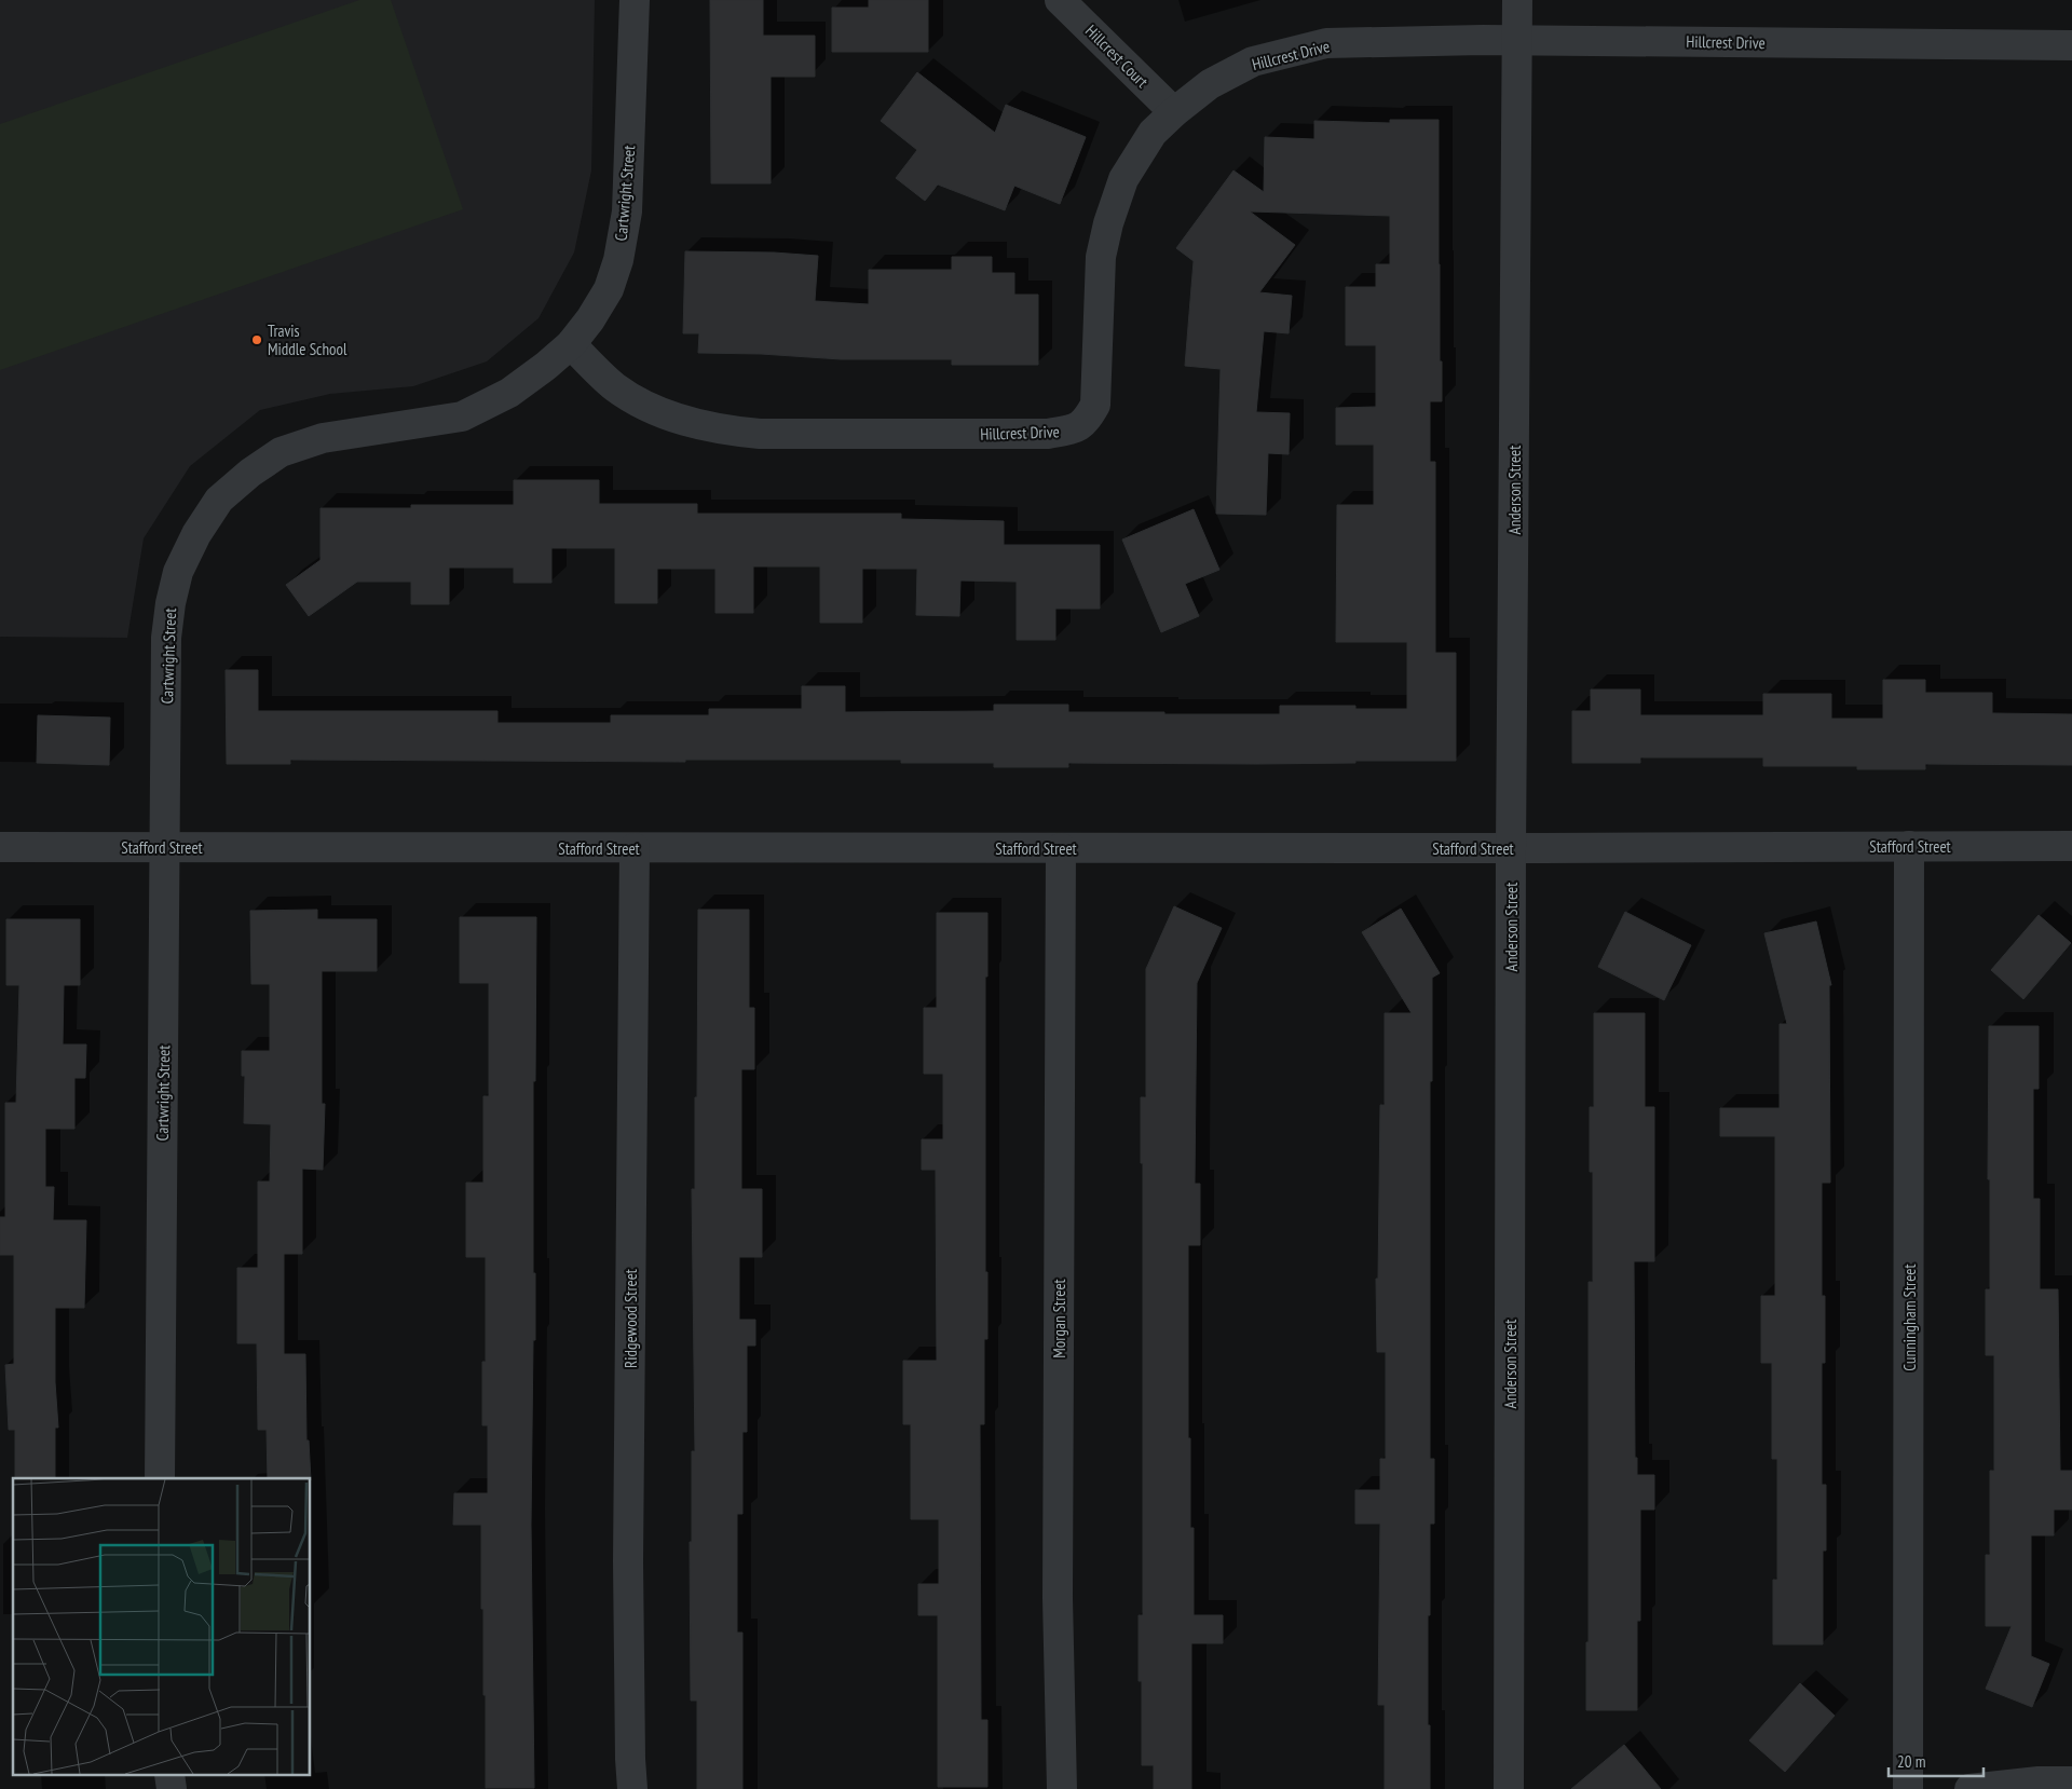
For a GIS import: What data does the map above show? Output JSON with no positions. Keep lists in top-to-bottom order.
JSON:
{
  "streets": {
    "street": [
      "Hillcrest Drive",
      "Hillcrest Court",
      "Cartwright Street",
      "Anderson Street",
      "Stafford Street",
      "Cunningham Street",
      "Ridgewood Street",
      "Morgan Street"
    ]
  },
  "crossings": [
    ["Hillcrest Drive", "Hillcrest Court"],
    ["Hillcrest Drive", "Cartwright Street"],
    ["Hillcrest Drive", "Anderson Street"],
    ["Cartwright Street", "Stafford Street"],
    ["Anderson Street", "Stafford Street"],
    ["Stafford Street", "Cunningham Street"],
    ["Stafford Street", "Ridgewood Street"],
    ["Stafford Street", "Morgan Street"]
  ],
  "places": ["Travis Middle School"],
  "scale_bar": "20 m"
}
